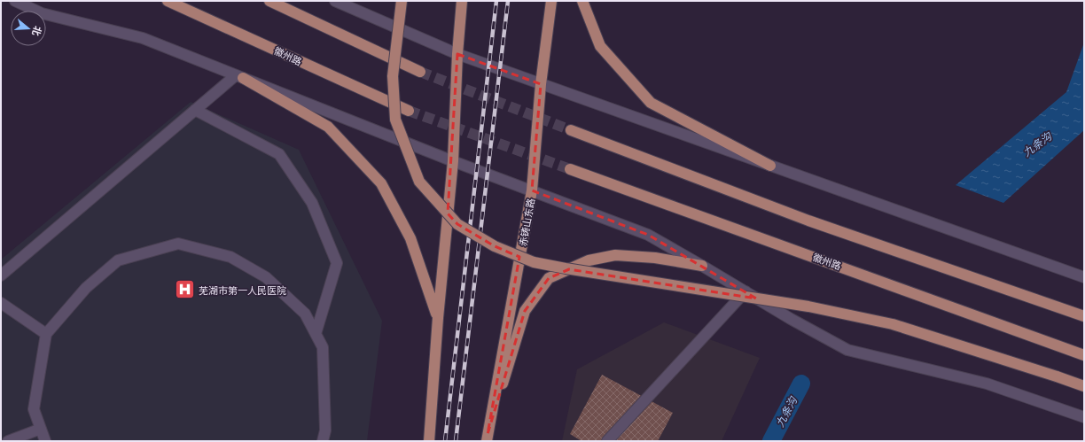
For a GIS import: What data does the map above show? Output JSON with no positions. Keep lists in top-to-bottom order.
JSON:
{
  "streets": {
    "main road": ["徽州路", "赤铸山东路"]
  },
  "water": ["九条沟"],
  "places": {
    "hospital": ["芜湖市第一人民医院"]
  },
  "north": "right"
}
